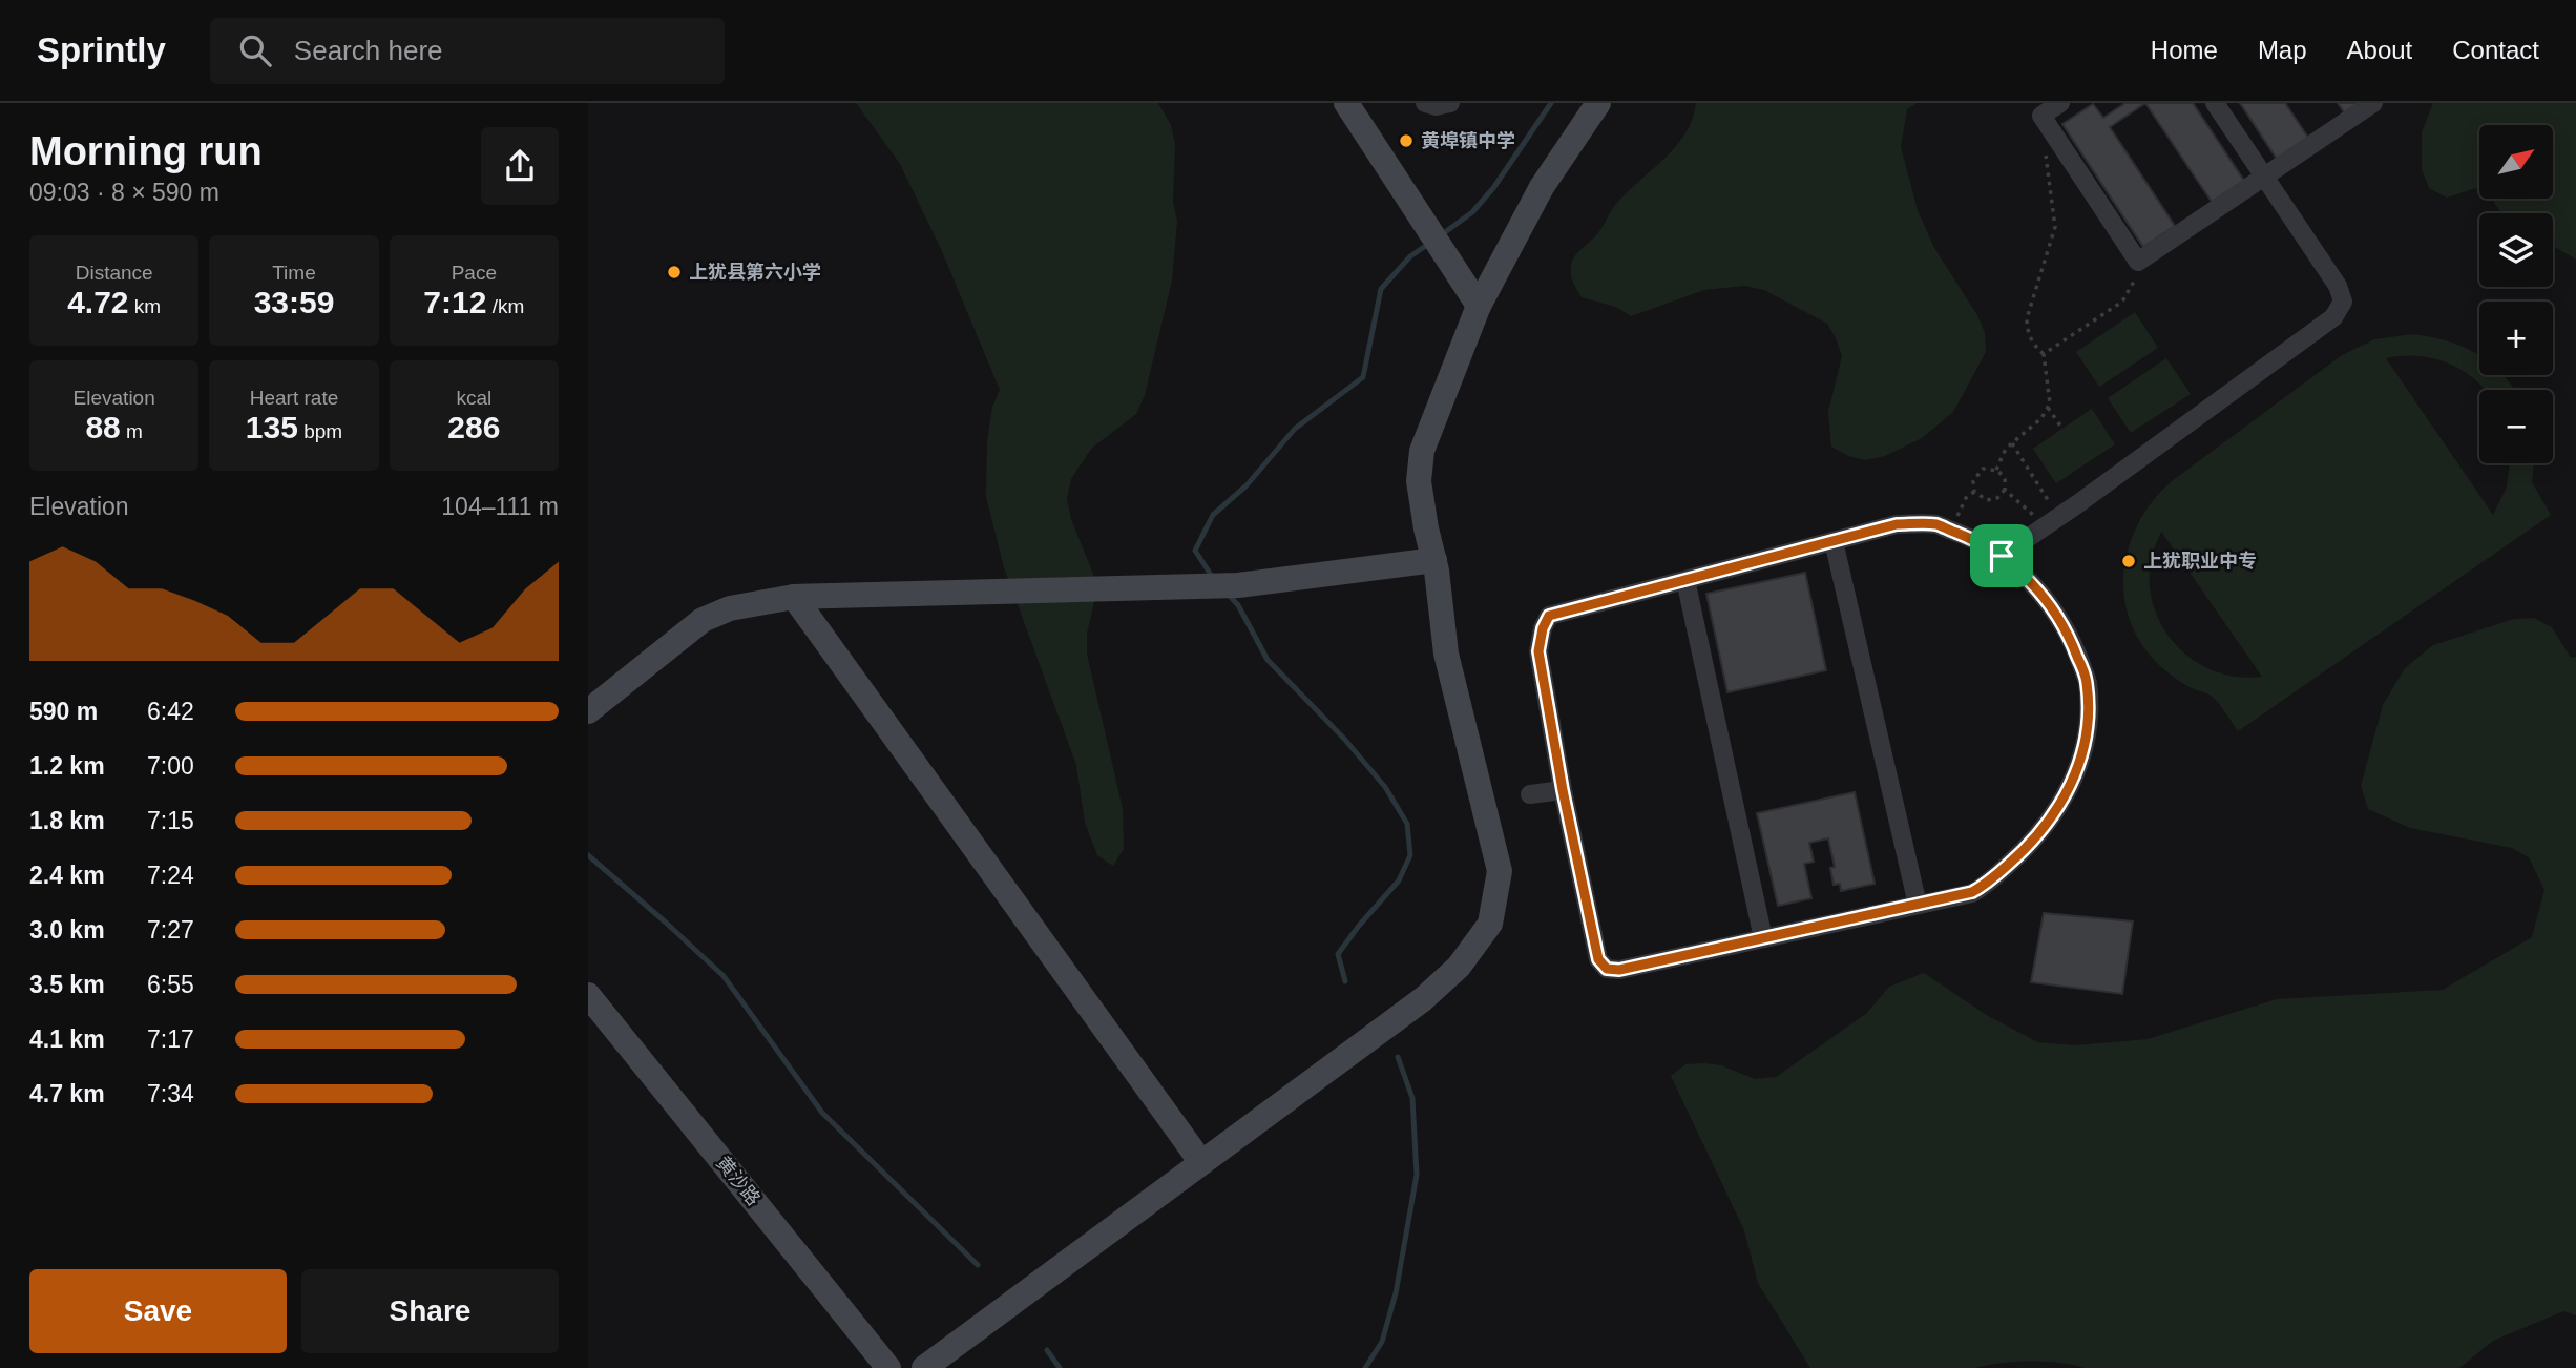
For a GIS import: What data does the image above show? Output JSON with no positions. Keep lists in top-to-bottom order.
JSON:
{
  "streets": {
    "street": ["黄沙路"]
  },
  "places": ["黄埠镇中学", "上犹县第六小学", "上犹职业中专"],
  "north": "top right",
  "page": {
    "header": "Sprintly",
    "search": "Search here",
    "nav": [
      "Home",
      "Map",
      "About",
      "Contact"
    ],
    "heading": ["Morning run", "09:03 · 8 × 590 m"],
    "map_buttons": ["+", "−"],
    "stats": [
      ["Distance", "4.72 km"],
      ["Time", "33:59"],
      ["Pace", "7:12 /km"],
      ["Elevation", "88 m"],
      ["Heart rate", "135 bpm"],
      ["kcal", "286"]
    ],
    "chart": ["Elevation", "104–111 m"],
    "list": [
      {
        "name": "590 m",
        "note": "6:42"
      },
      {
        "name": "1.2 km",
        "note": "7:00"
      },
      {
        "name": "1.8 km",
        "note": "7:15"
      },
      {
        "name": "2.4 km",
        "note": "7:24"
      },
      {
        "name": "3.0 km",
        "note": "7:27"
      },
      {
        "name": "3.5 km",
        "note": "6:55"
      },
      {
        "name": "4.1 km",
        "note": "7:17"
      },
      {
        "name": "4.7 km",
        "note": "7:34"
      }
    ],
    "buttons": ["Save", "Share"]
  }
}
